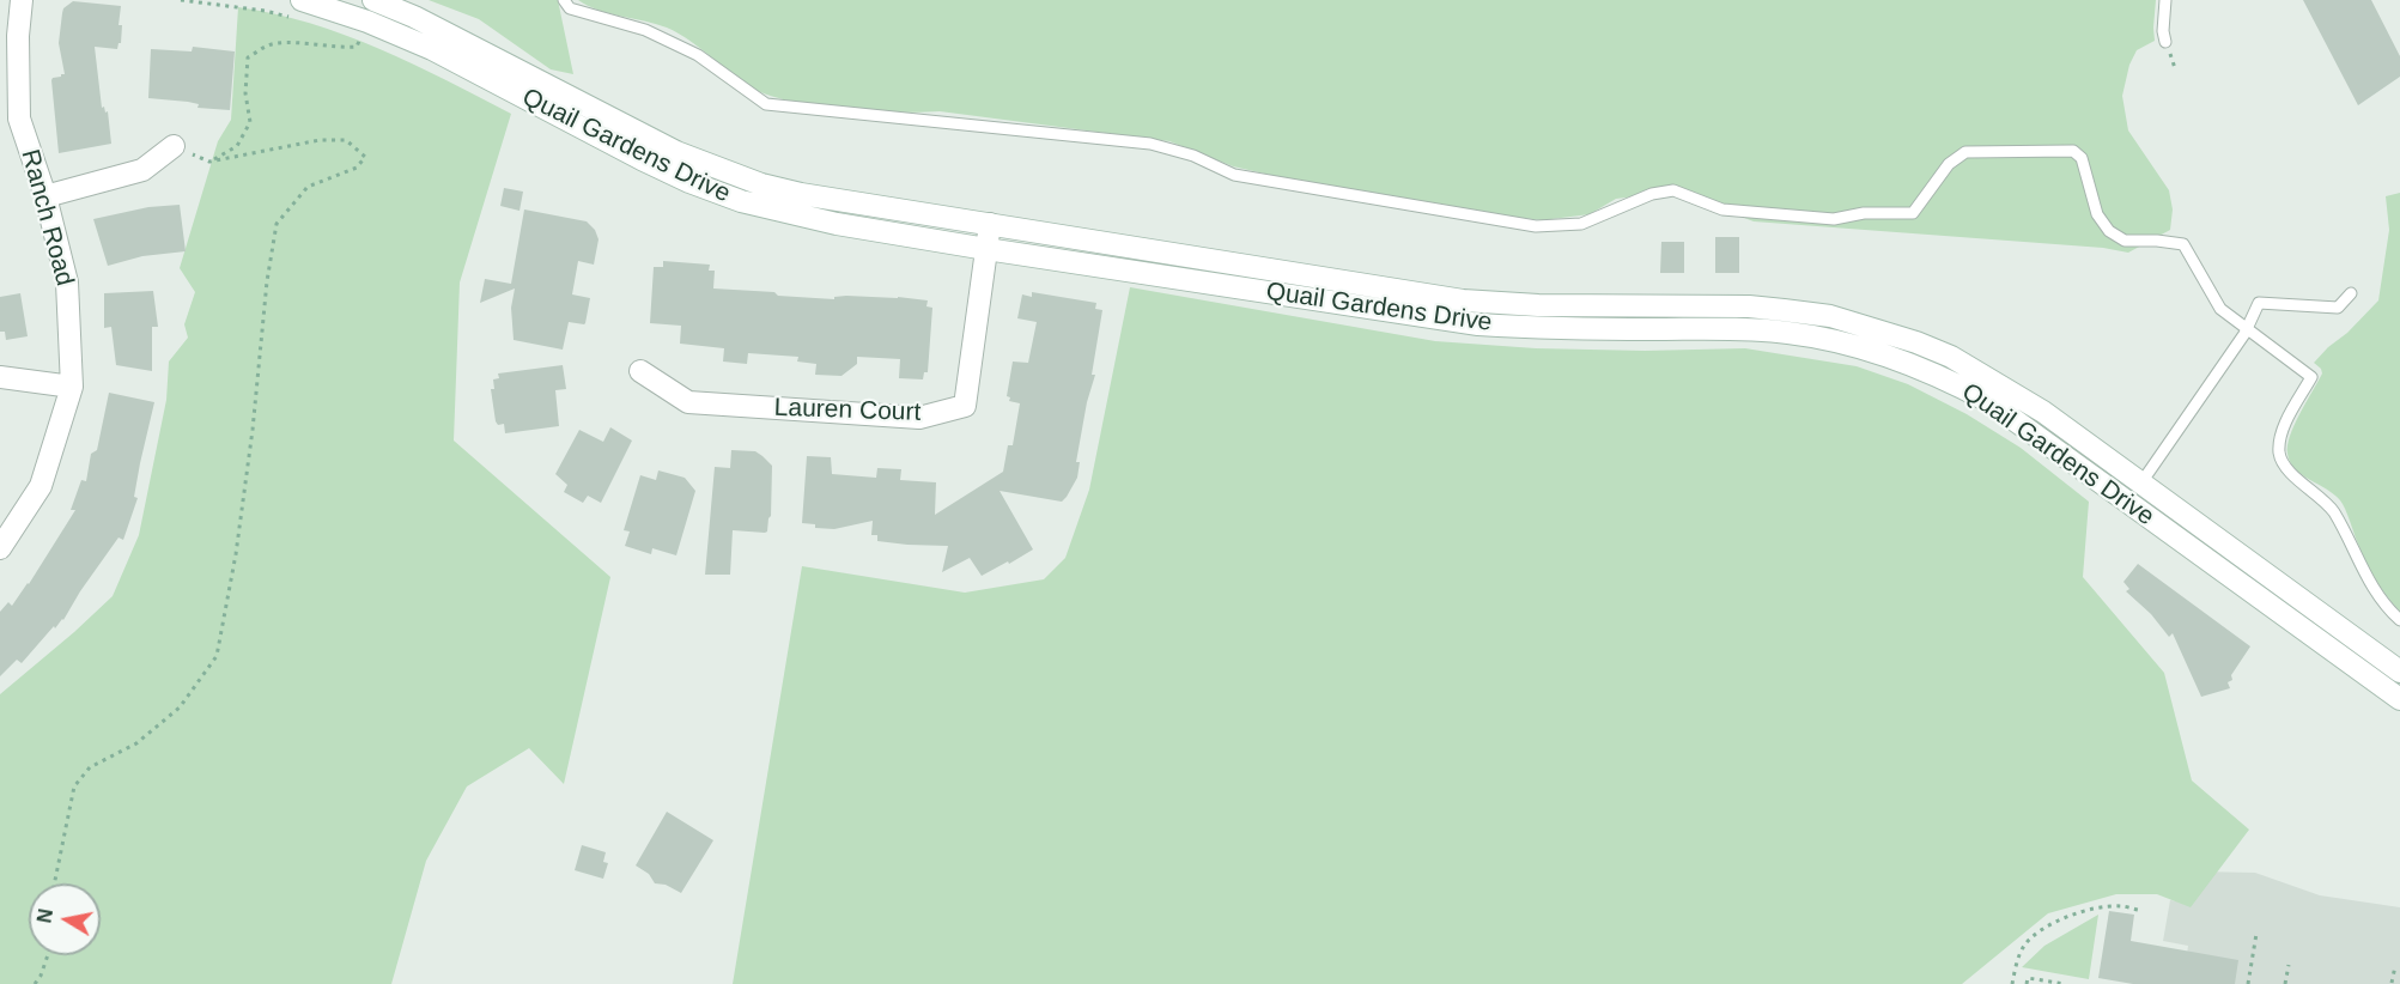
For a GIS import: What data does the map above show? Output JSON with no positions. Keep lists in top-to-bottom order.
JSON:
{
  "streets": {
    "main road": ["Quail Gardens Drive", "Ranch Road", "Lauren Court"]
  },
  "crossings": [
    ["Quail Gardens Drive", "Lauren Court"]
  ],
  "north": "left"
}
